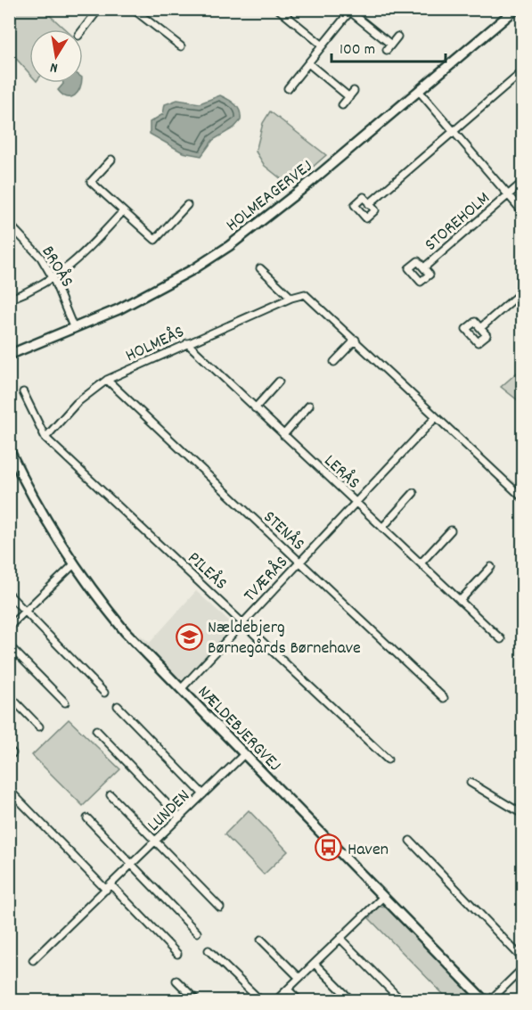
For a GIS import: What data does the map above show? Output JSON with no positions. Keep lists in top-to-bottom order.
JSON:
{
  "streets": {
    "street": [
      "HOLMEAGERVEJ",
      "STOREHOLM",
      "BROÅS",
      "HOLMEÅS",
      "LERÅS",
      "STENÅS",
      "PILEÅS",
      "TVÆRÅS",
      "NÆLDEBJERGVEJ",
      "LUNDEN"
    ]
  },
  "crossings": [
    ["HOLMEAGERVEJ", "STOREHOLM"],
    ["HOLMEAGERVEJ", "BROÅS"],
    ["HOLMEÅS", "LERÅS"],
    ["HOLMEÅS", "STENÅS"],
    ["HOLMEÅS", "PILEÅS"],
    ["LERÅS", "TVÆRÅS"],
    ["STENÅS", "TVÆRÅS"],
    ["PILEÅS", "TVÆRÅS"],
    ["TVÆRÅS", "NÆLDEBJERGVEJ"],
    ["NÆLDEBJERGVEJ", "LUNDEN"]
  ],
  "places": {
    "school or university": ["Nældebjerg Børnegårds Børnehave"],
    "bus stop": ["Haven"]
  },
  "scale_bar": "100 m",
  "north": "bottom"
}
